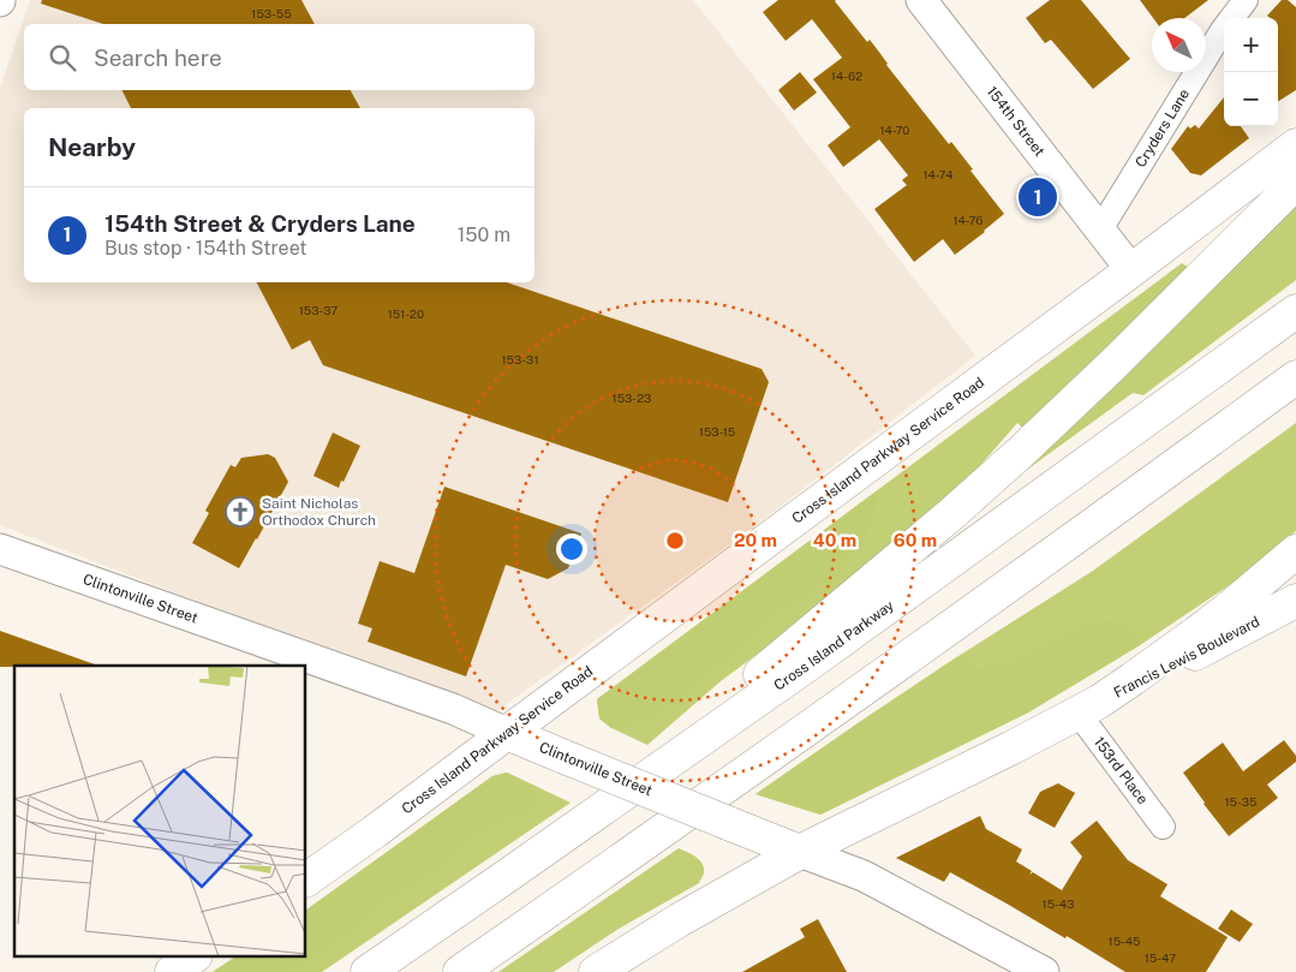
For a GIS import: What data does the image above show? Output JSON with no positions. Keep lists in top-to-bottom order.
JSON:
{
  "streets": {
    "main road": [
      "Cross Island Parkway Service Road",
      "Clintonville Street",
      "Cross Island Parkway",
      "Francis Lewis Boulevard"
    ],
    "street": ["154th Street", "Cryders Lane", "153rd Place"]
  },
  "crossings": [
    ["154th Street", "Cryders Lane"],
    ["154th Street", "Cross Island Parkway Service Road"],
    ["Cross Island Parkway Service Road", "Clintonville Street"],
    ["Francis Lewis Boulevard", "153rd Place"]
  ],
  "places": {
    "church": ["Saint Nicholas Orthodox Church"]
  },
  "house_numbers": [
    "153-55",
    "14-62",
    "14-70",
    "14-74",
    "14-76",
    "153-37",
    "151-20",
    "153-31",
    "153-23",
    "153-15",
    "15-35",
    "15-43",
    "15-45",
    "15-47"
  ],
  "north": "top left",
  "page": {
    "map_buttons": ["+", "−"],
    "search": "Search here",
    "heading": "Nearby",
    "pins": "1",
    "list": [
      {
        "mark": "1",
        "name": "154th Street & Cryders Lane",
        "note": "Bus stop · 154th Street",
        "value": "150 m"
      }
    ]
  },
  "rings": ["20 m", "40 m", "60 m"]
}
